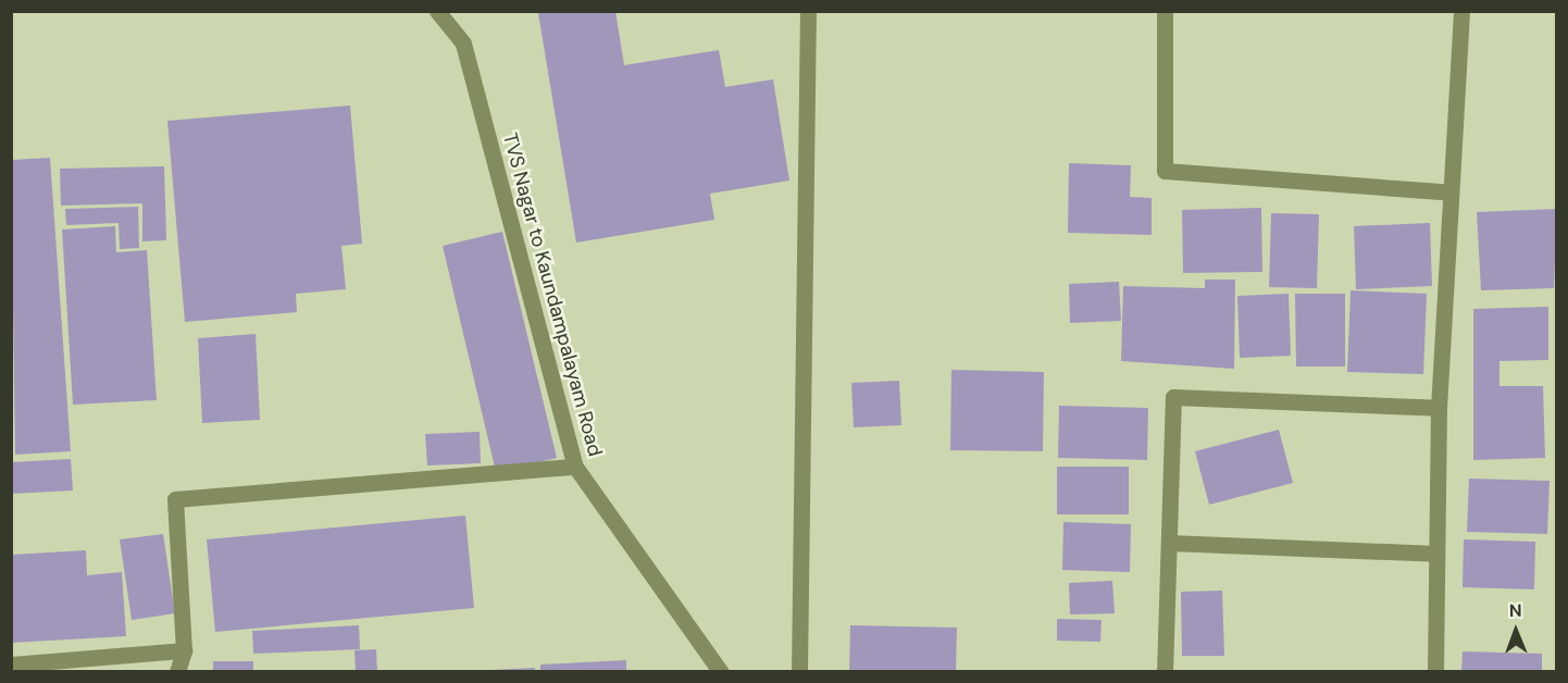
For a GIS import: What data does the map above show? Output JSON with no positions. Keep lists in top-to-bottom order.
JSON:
{
  "streets": {
    "street": ["TVS Nagar to Kaundampalayam Road"]
  },
  "north": "top"
}
